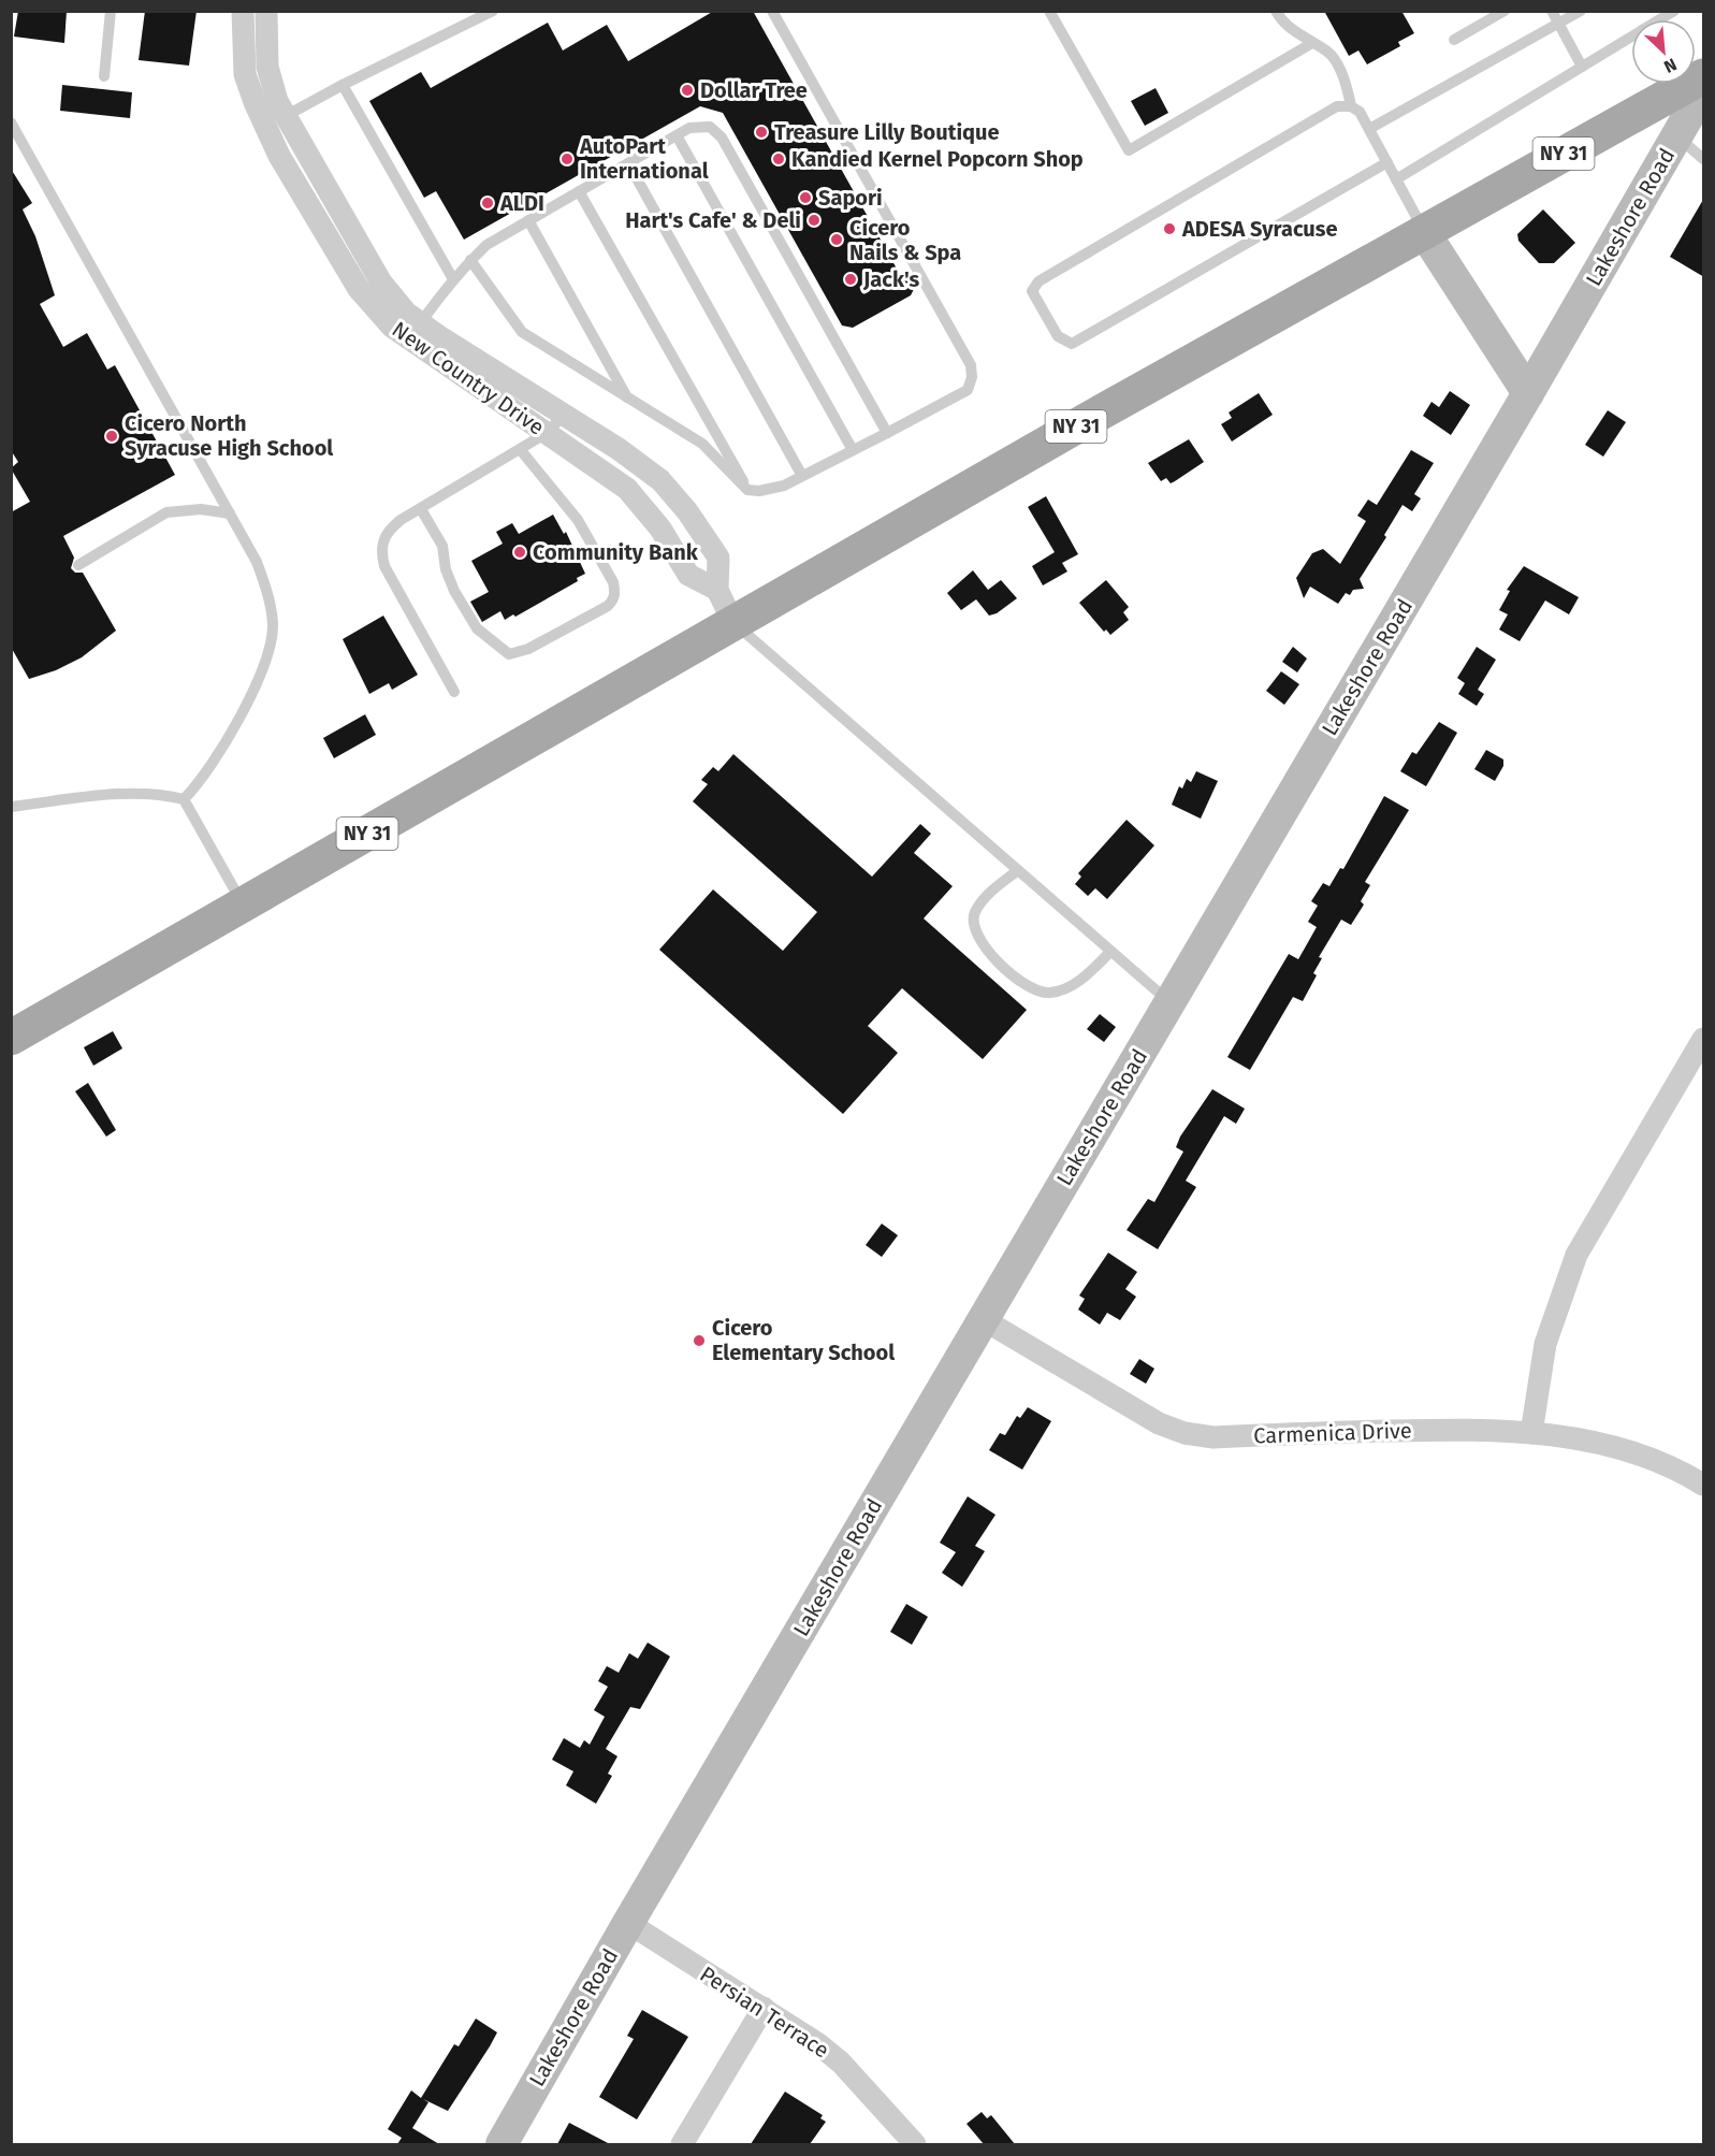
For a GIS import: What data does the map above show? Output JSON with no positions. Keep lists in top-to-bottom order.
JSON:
{
  "streets": {
    "main road": ["NY 31"],
    "street": [
      "Lakeshore Road",
      "New Country Drive",
      "Carmenica Drive",
      "Persian Terrace"
    ]
  },
  "crossings": [
    ["NY 31", "New Country Drive"],
    ["Lakeshore Road", "Carmenica Drive"],
    ["Lakeshore Road", "Persian Terrace"]
  ],
  "places": [
    "Dollar Tree",
    "Treasure Lilly Boutique",
    "AutoPart International",
    "Kandied Kernel Popcorn Shop",
    "Sapori",
    "ALDI",
    "Hart's Cafe' & Deli",
    "ADESA Syracuse",
    "Cicero Nails & Spa",
    "Jack's",
    "Cicero North Syracuse High School",
    "Community Bank",
    "Cicero Elementary School"
  ],
  "north": "bottom right"
}
